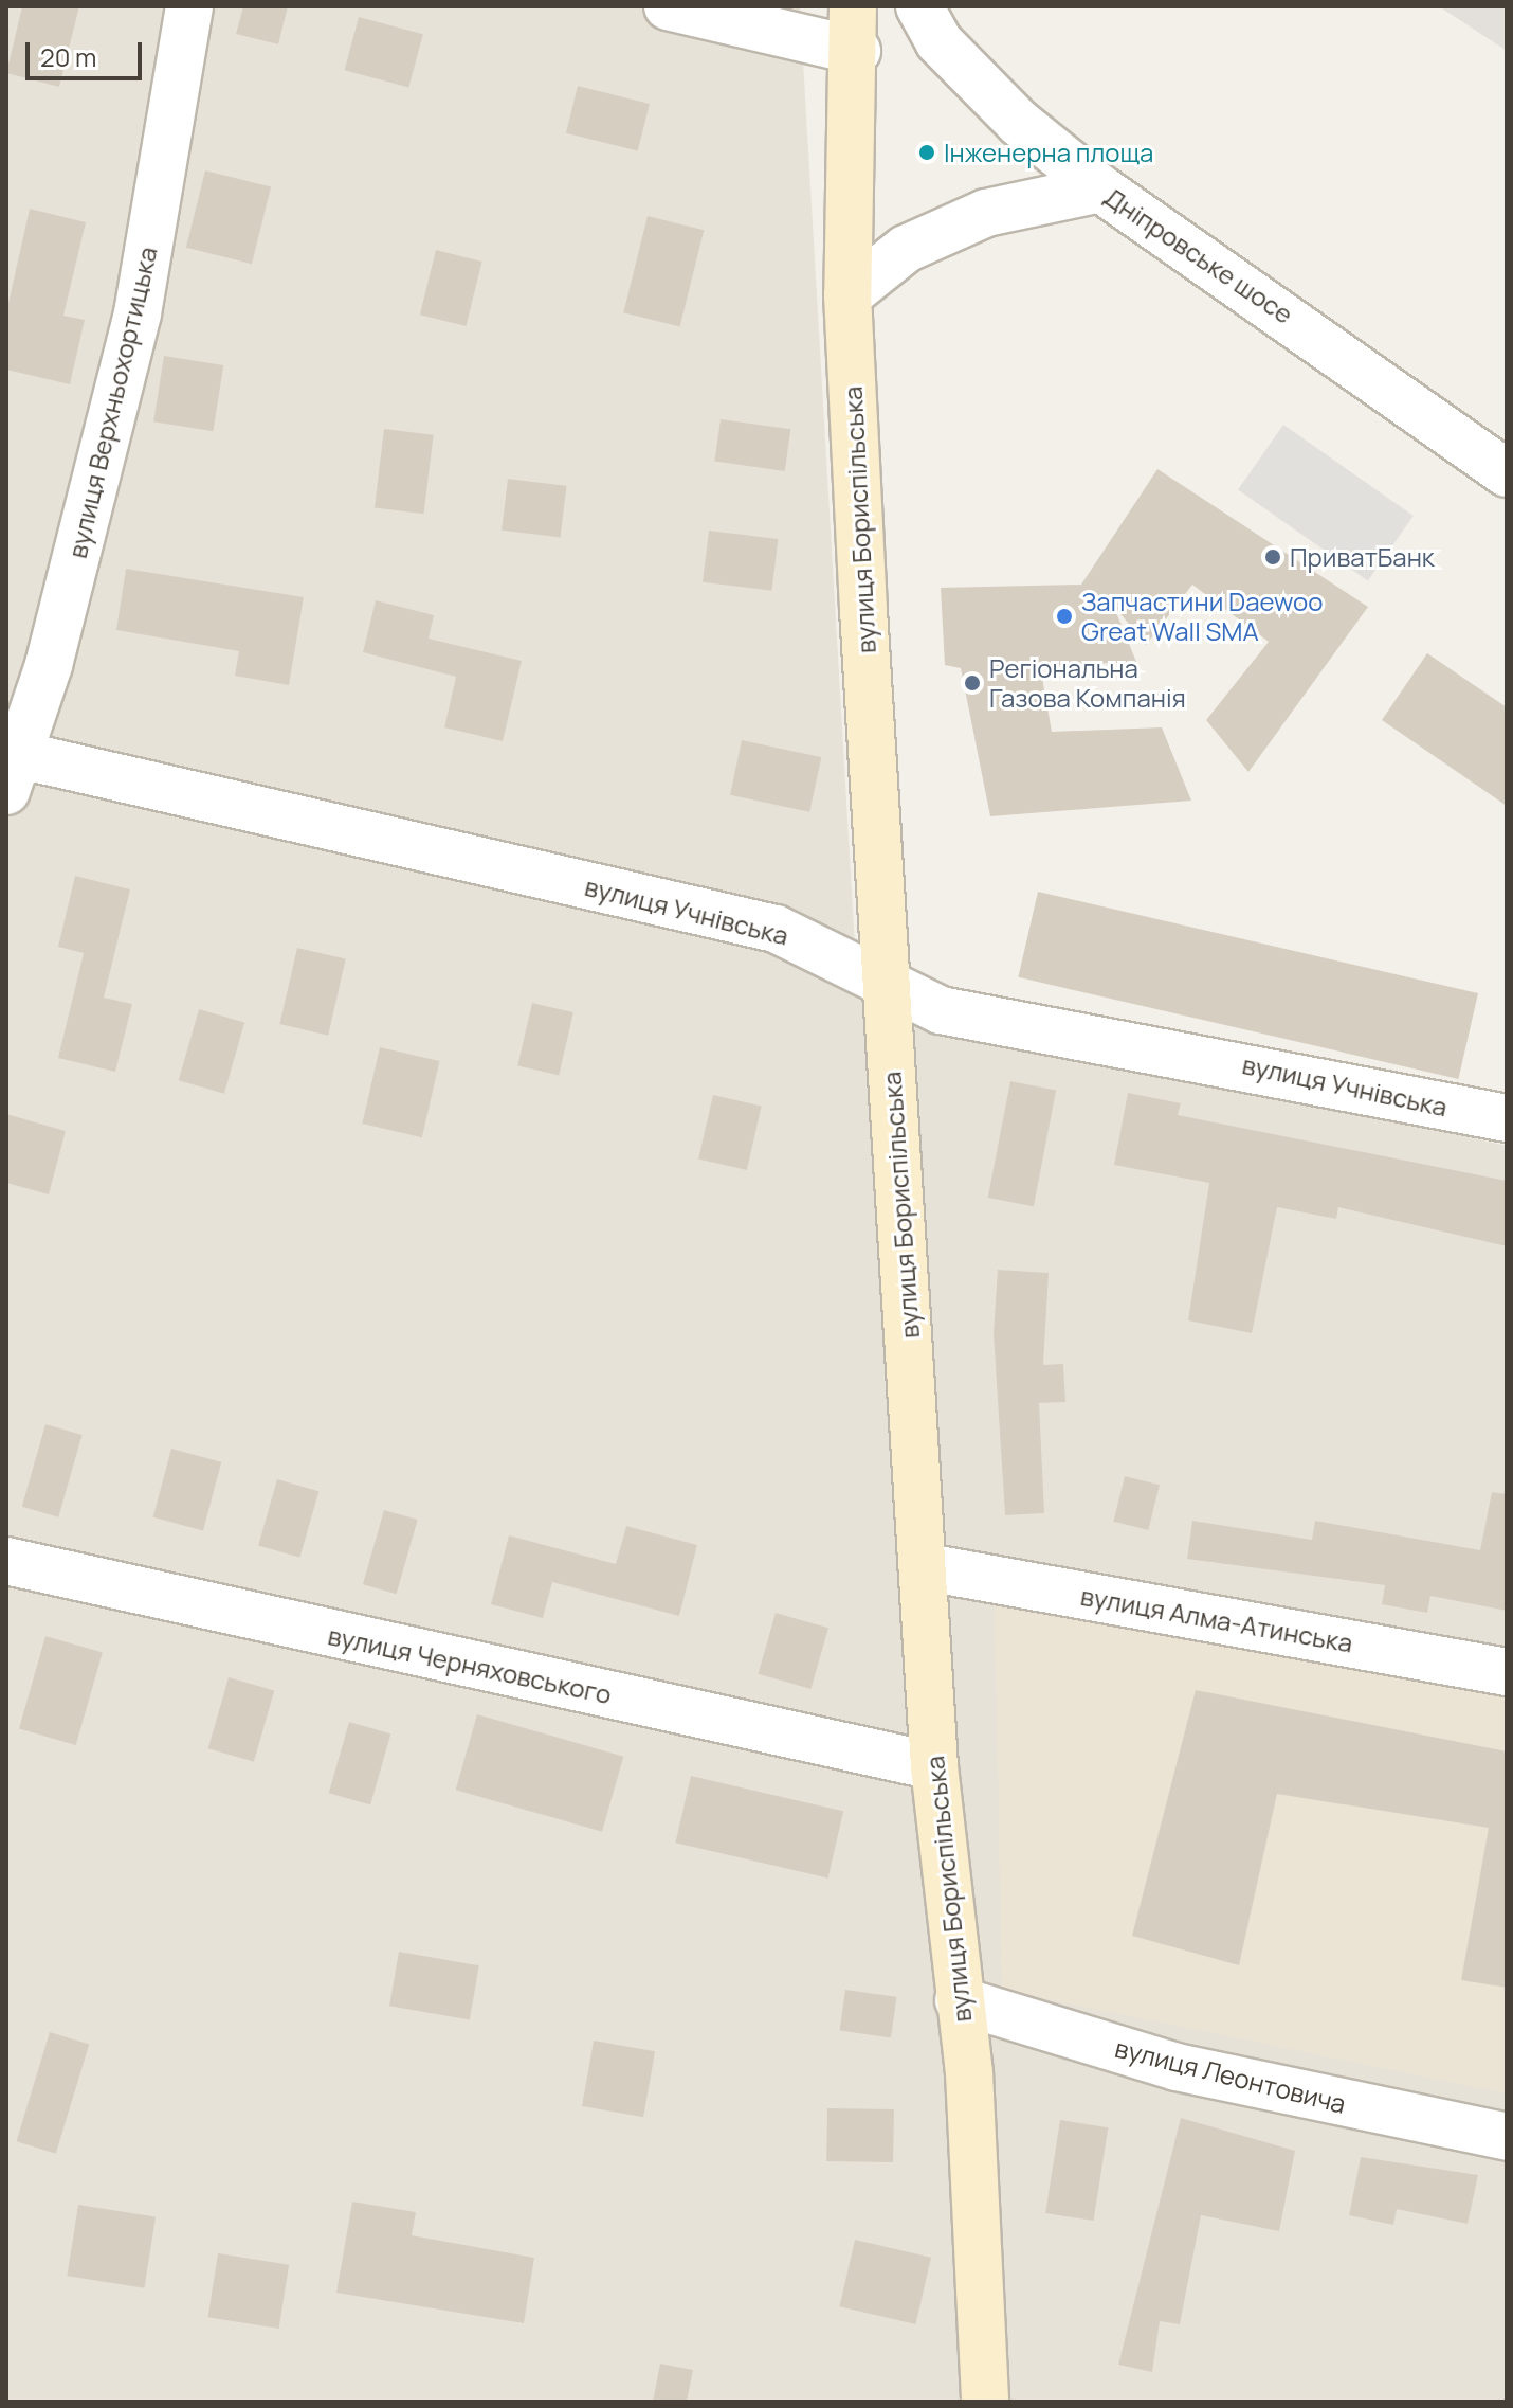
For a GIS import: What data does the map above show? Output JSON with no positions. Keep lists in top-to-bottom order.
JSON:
{
  "streets": {
    "main road": ["вулиця Бориспільська"],
    "street": [
      "Дніпровське шосе",
      "вулиця Верхньохортицька",
      "вулиця Учнівська",
      "вулиця Алма-Атинська",
      "вулиця Черняховського",
      "вулиця Леонтовича"
    ]
  },
  "crossings": [
    ["вулиця Верхньохортицька", "вулиця Учнівська"],
    ["вулиця Бориспільська", "вулиця Учнівська"],
    ["вулиця Бориспільська", "вулиця Алма-Атинська"],
    ["вулиця Бориспільська", "вулиця Черняховського"],
    ["вулиця Бориспільська", "вулиця Леонтовича"]
  ],
  "places": [
    "Інженерна площа",
    "ПриватБанк",
    "Запчастини Daewoo Great Wall SMA",
    "Регіональна Газова Компанія"
  ],
  "scale_bar": "20 m"
}
